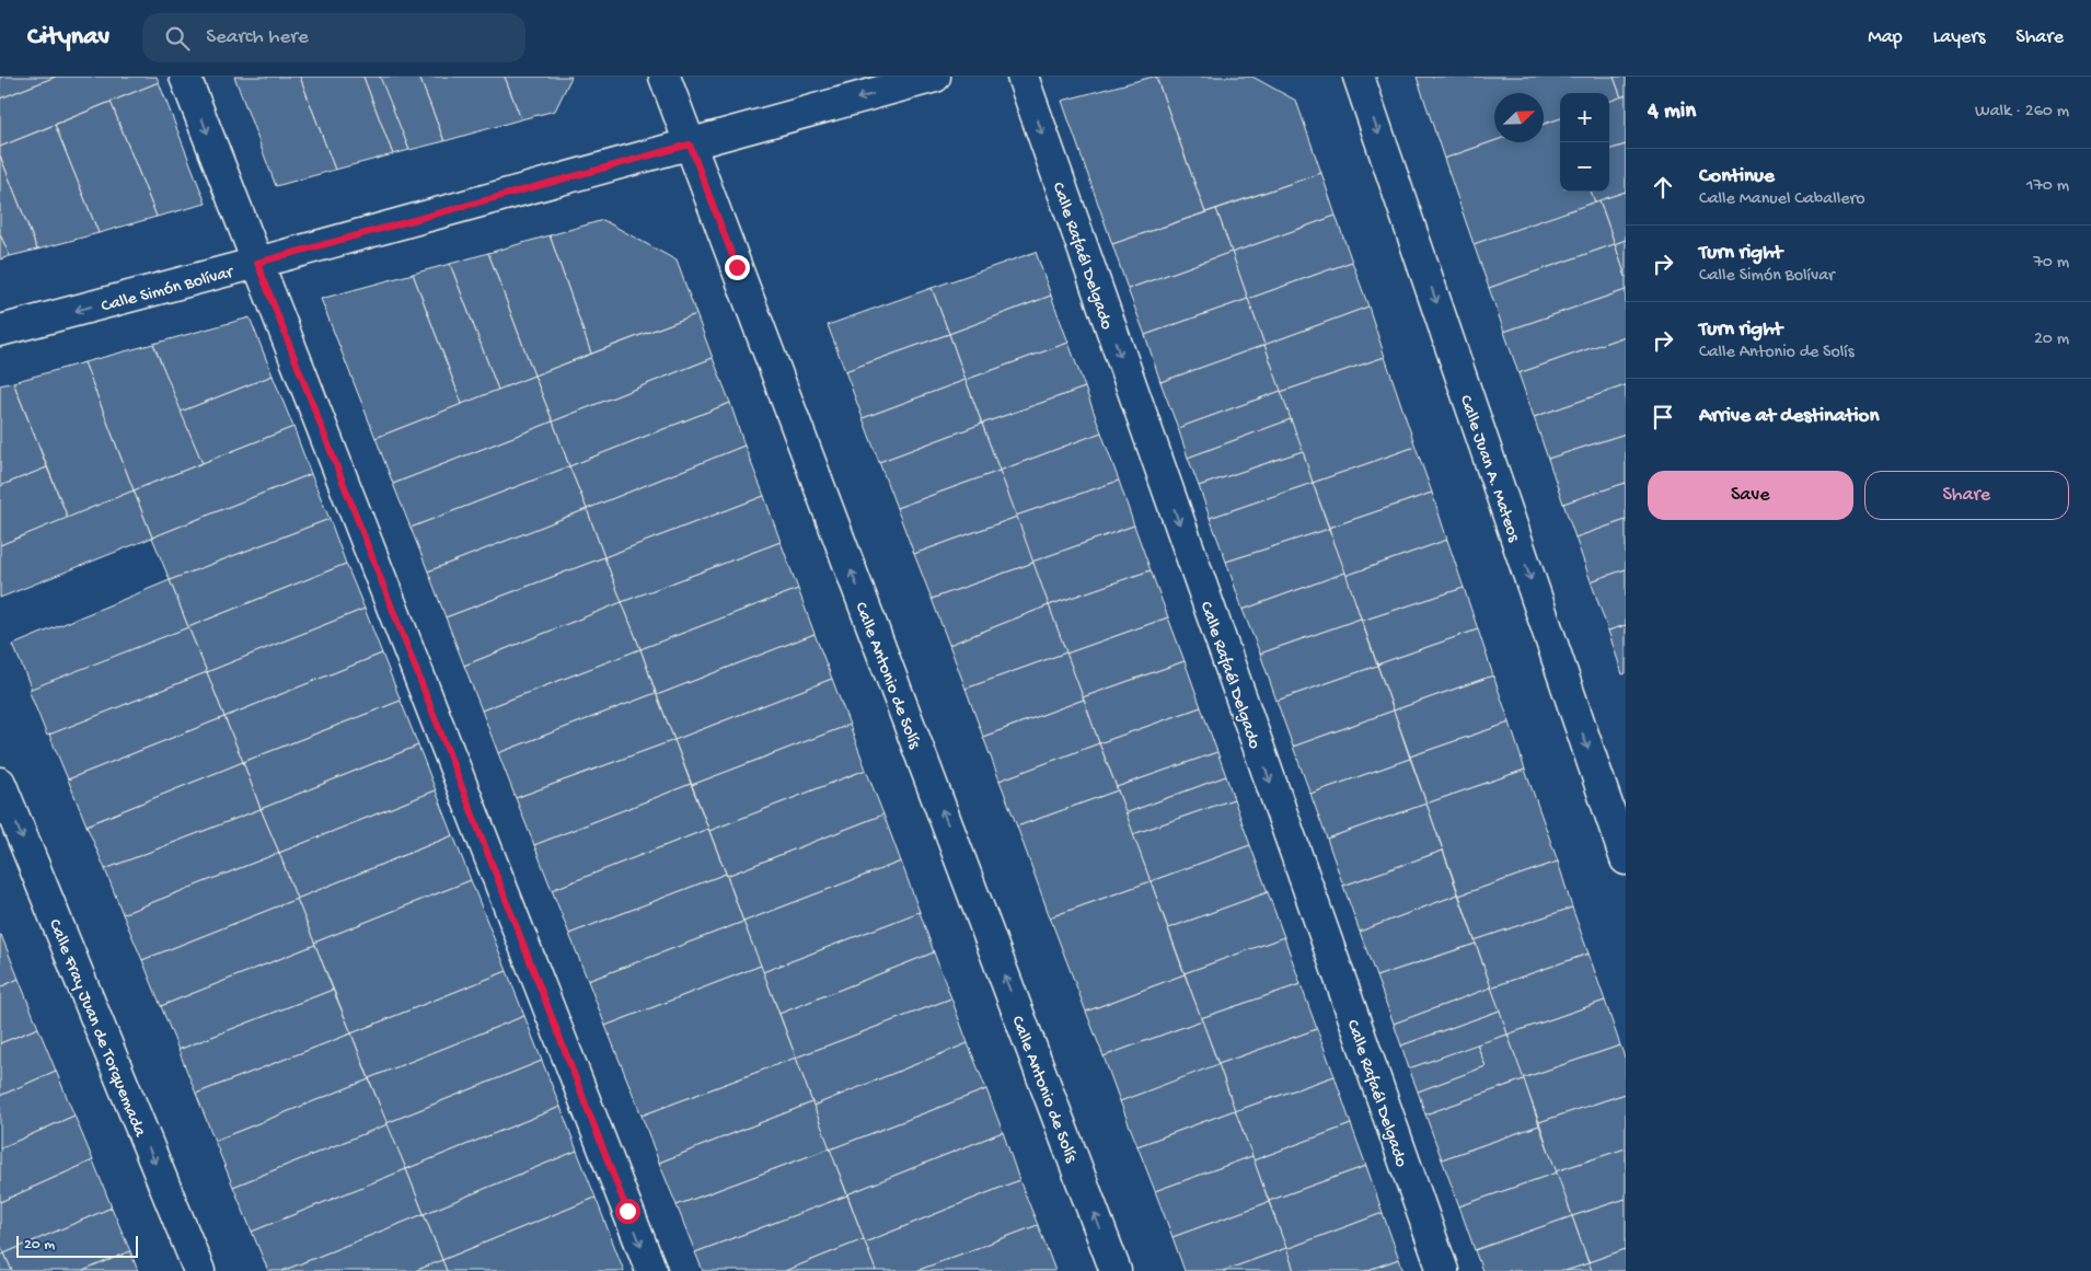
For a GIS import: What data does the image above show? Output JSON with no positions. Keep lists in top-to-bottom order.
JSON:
{
  "streets": {
    "street": [
      "Calle Rafaél Delgado",
      "Calle Simón Bolívar",
      "Calle Juan A. Mateos",
      "Calle Antonio de Solís",
      "Calle Fray Juan de Torquemada"
    ]
  },
  "crossings": [
    ["Calle Simón Bolívar", "Calle Antonio de Solís"]
  ],
  "one_way": [
    "Calle Rafaél Delgado",
    "Calle Simón Bolívar",
    "Calle Juan A. Mateos",
    "Calle Antonio de Solís",
    "Calle Fray Juan de Torquemada"
  ],
  "scale_bar": "20 m",
  "north": "top right",
  "page": {
    "header": "Citynav",
    "search": "Search here",
    "nav": ["Map", "Layers", "Share"],
    "heading": ["4 min", "Walk · 260 m"],
    "map_buttons": ["+", "−"],
    "list": [
      ["Continue", "Calle Manuel Caballero", "170 m"],
      ["Turn right", "Calle Simón Bolívar", "70 m"],
      ["Turn right", "Calle Antonio de Solís", "20 m"],
      "Arrive at destination"
    ],
    "buttons": ["Save", "Share"],
    "scale": "20 m"
  }
}
